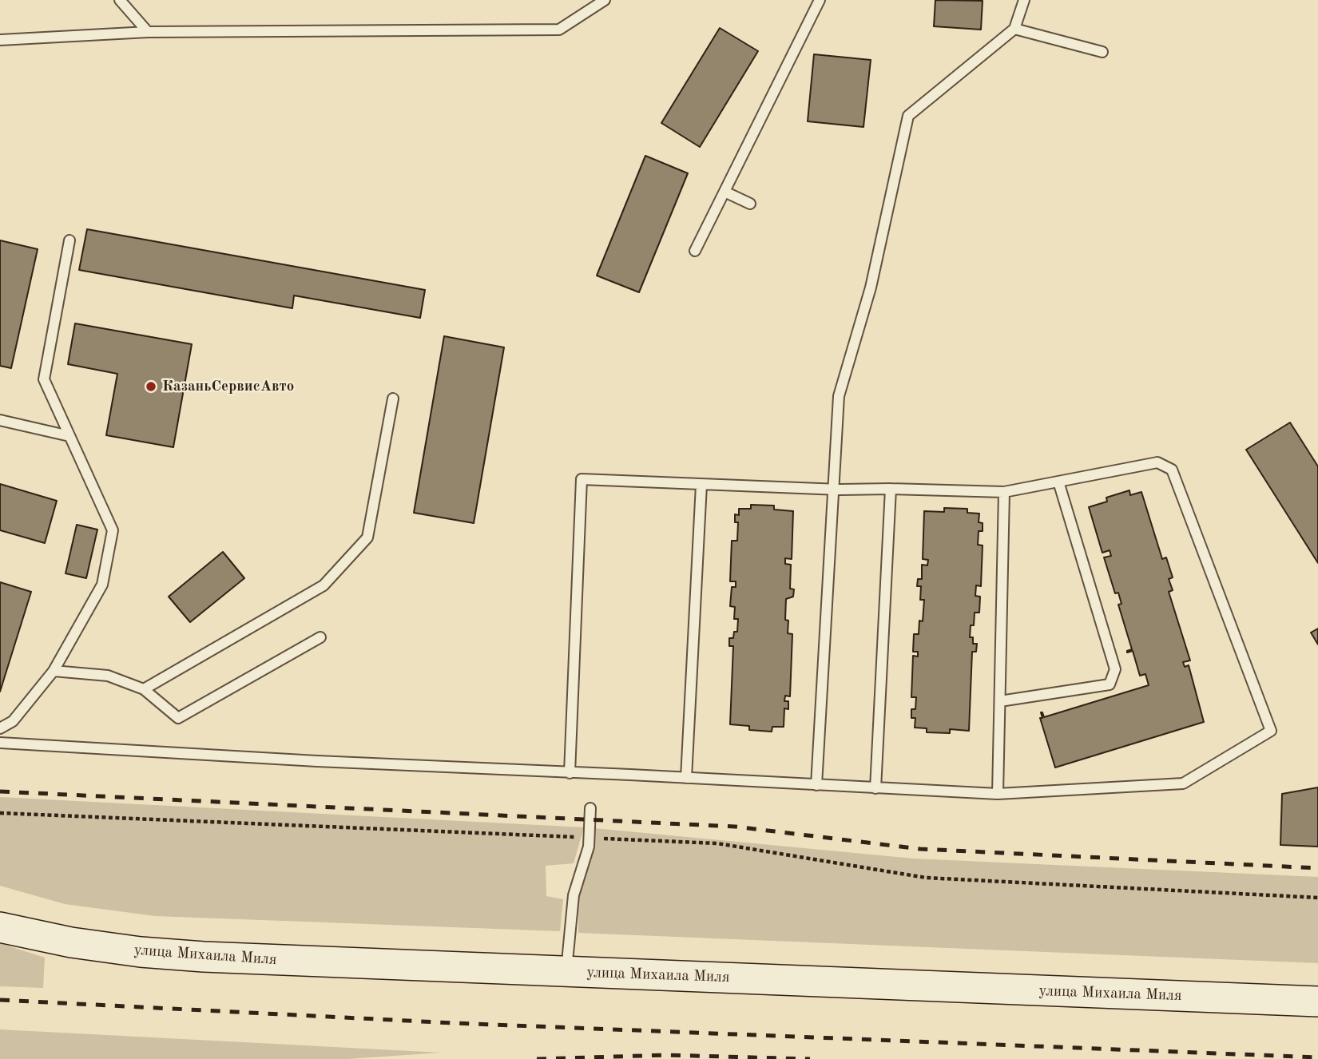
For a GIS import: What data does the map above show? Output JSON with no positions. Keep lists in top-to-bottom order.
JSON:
{
  "streets": {
    "main road": ["улица Михаила Миля"]
  },
  "places": ["КазаньСервисАвто"]
}
